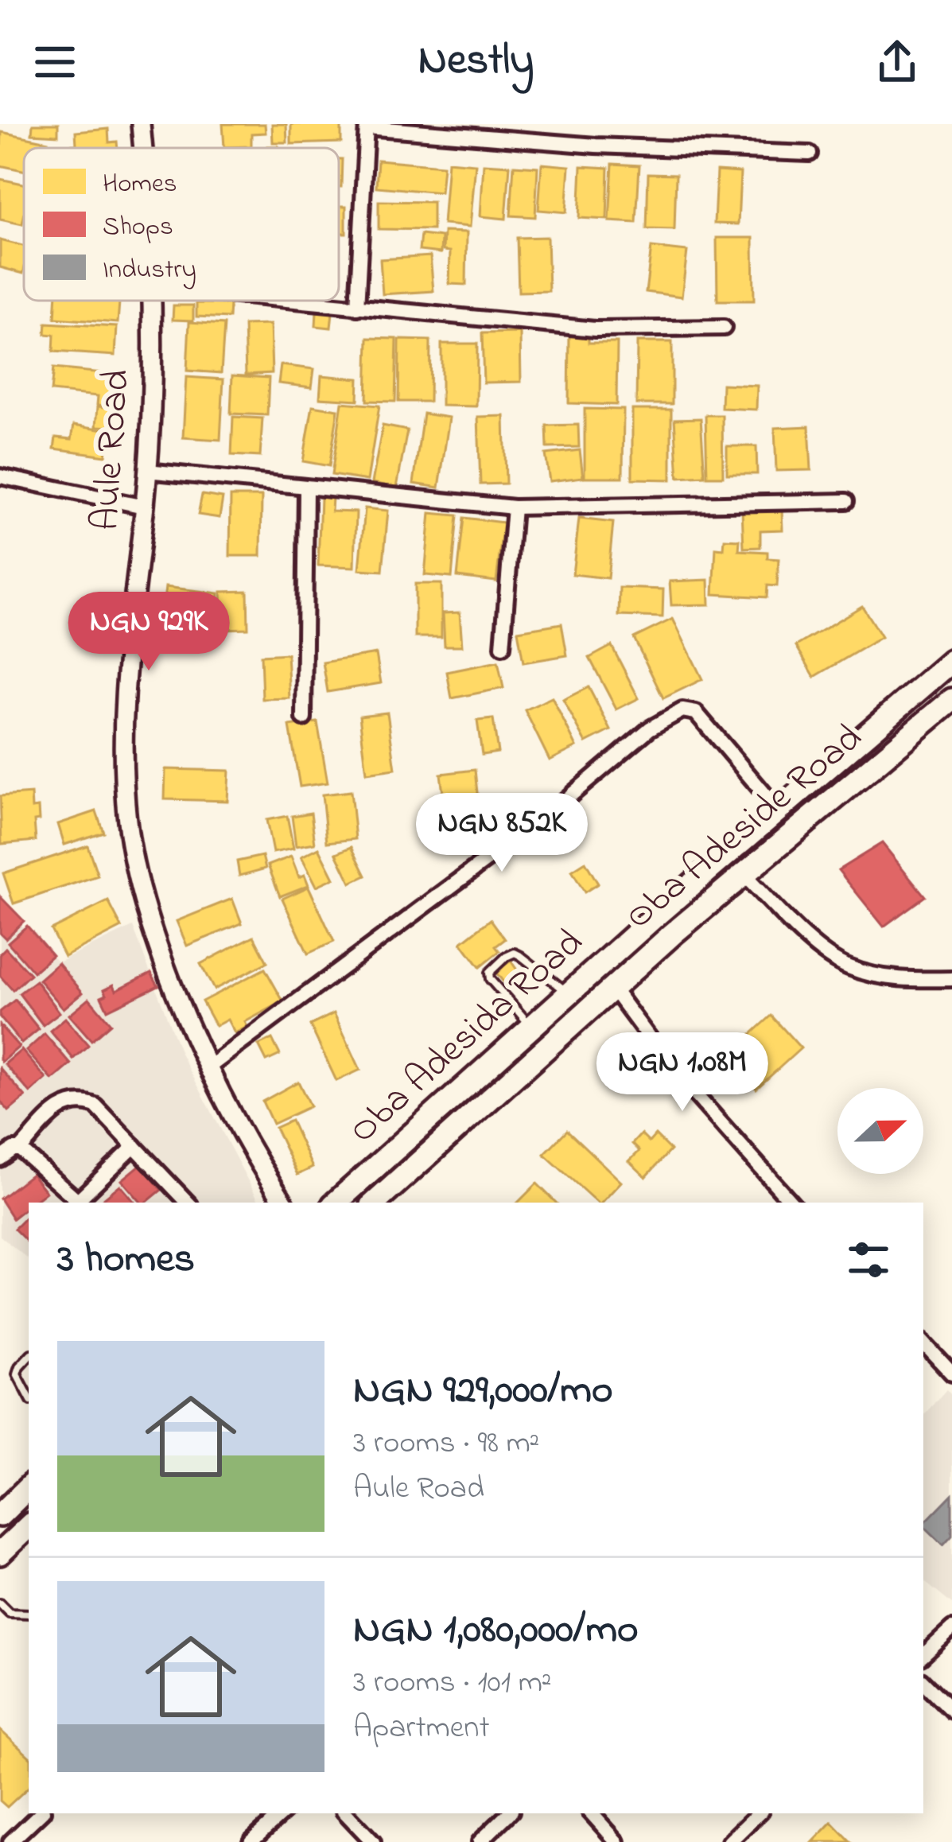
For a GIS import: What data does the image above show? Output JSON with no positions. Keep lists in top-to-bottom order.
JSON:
{
  "streets": {
    "main road": ["Oba Adeside Road", "Oba Adesida Road"],
    "street": ["Aule Road"]
  },
  "legend": ["Homes", "Shops", "Industry"],
  "north": "right",
  "page": {
    "header": "Nestly",
    "price": ["NGN 929K", "NGN 852K", "NGN 1.08M"],
    "heading": "3 homes",
    "list": [
      {
        "name": "NGN 929,000/mo",
        "note": "3 rooms · 98 m² · Aule Road"
      },
      {
        "name": "NGN 1,080,000/mo",
        "note": "3 rooms · 101 m² · Apartment"
      }
    ]
  }
}
